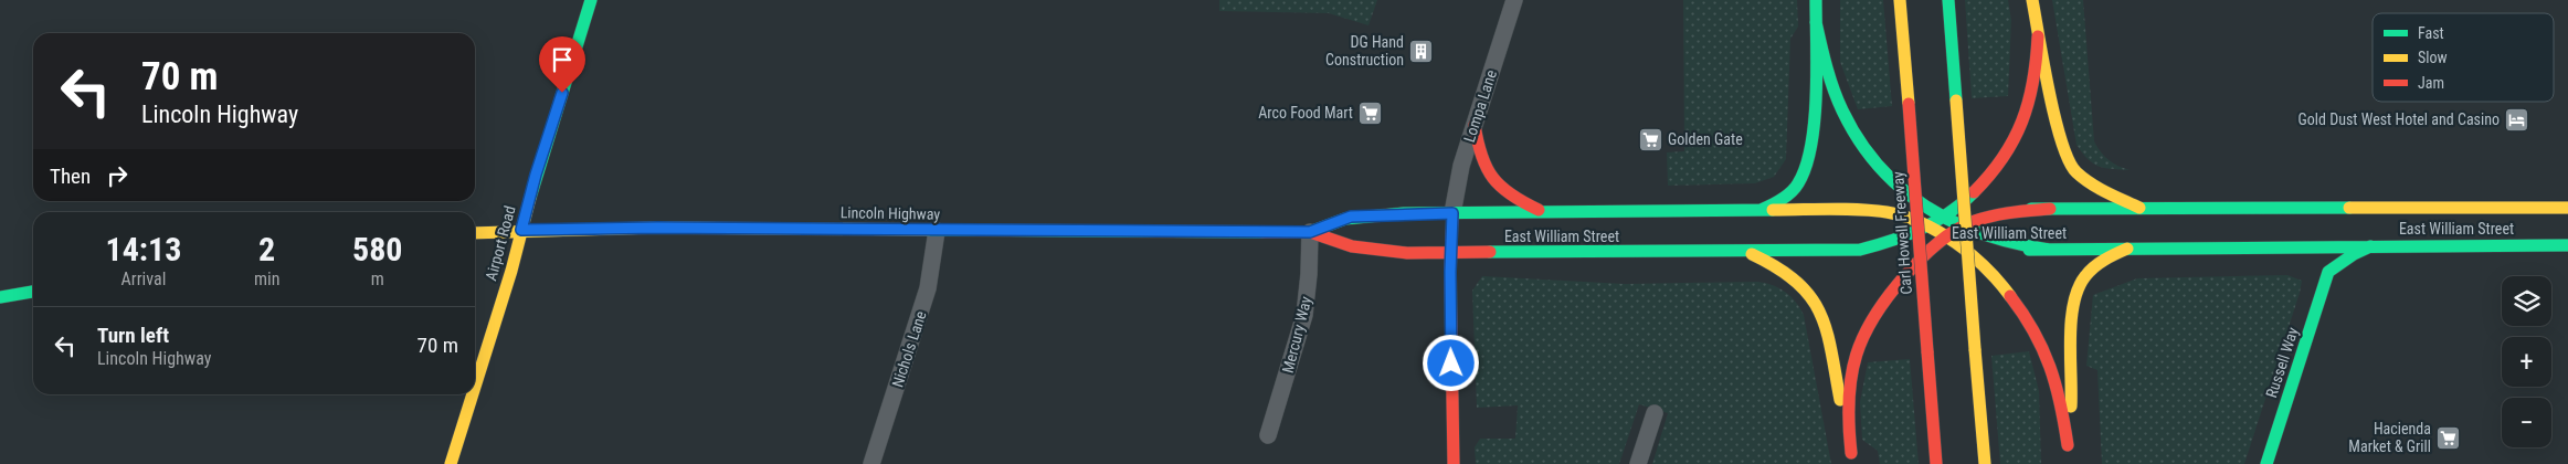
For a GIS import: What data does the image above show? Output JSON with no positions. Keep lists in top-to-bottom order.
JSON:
{
  "streets": {
    "main road": [
      "Lincoln Highway",
      "East William Street",
      "Carl Howell Freeway",
      "Airport Road",
      "Russell Way"
    ],
    "street": ["Lompa Lane", "Mercury Way", "Nichols Lane"]
  },
  "crossings": [
    ["Lompa Lane", "Lincoln Highway"],
    ["Lompa Lane", "East William Street"],
    ["Lincoln Highway", "East William Street"],
    ["Lincoln Highway", "Airport Road"],
    ["Lincoln Highway", "Mercury Way"],
    ["Lincoln Highway", "Nichols Lane"]
  ],
  "places": {
    "building": ["DG Hand Construction"],
    "supermarket": ["Arco Food Mart", "Golden Gate", "Hacienda Market & Grill"],
    "hotel": ["Gold Dust West Hotel and Casino"]
  },
  "legend": ["Fast", "Slow", "Jam"],
  "page": {
    "turn": ["70 m", "Lincoln Highway"],
    "then": "Then",
    "eta": [
      "14:13",
      "Arrival",
      "2",
      "min",
      "580",
      "m"
    ],
    "map_buttons": ["+", "−"],
    "list": [
      {
        "name": "Turn left",
        "note": "Lincoln Highway",
        "value": "70 m"
      }
    ]
  }
}
